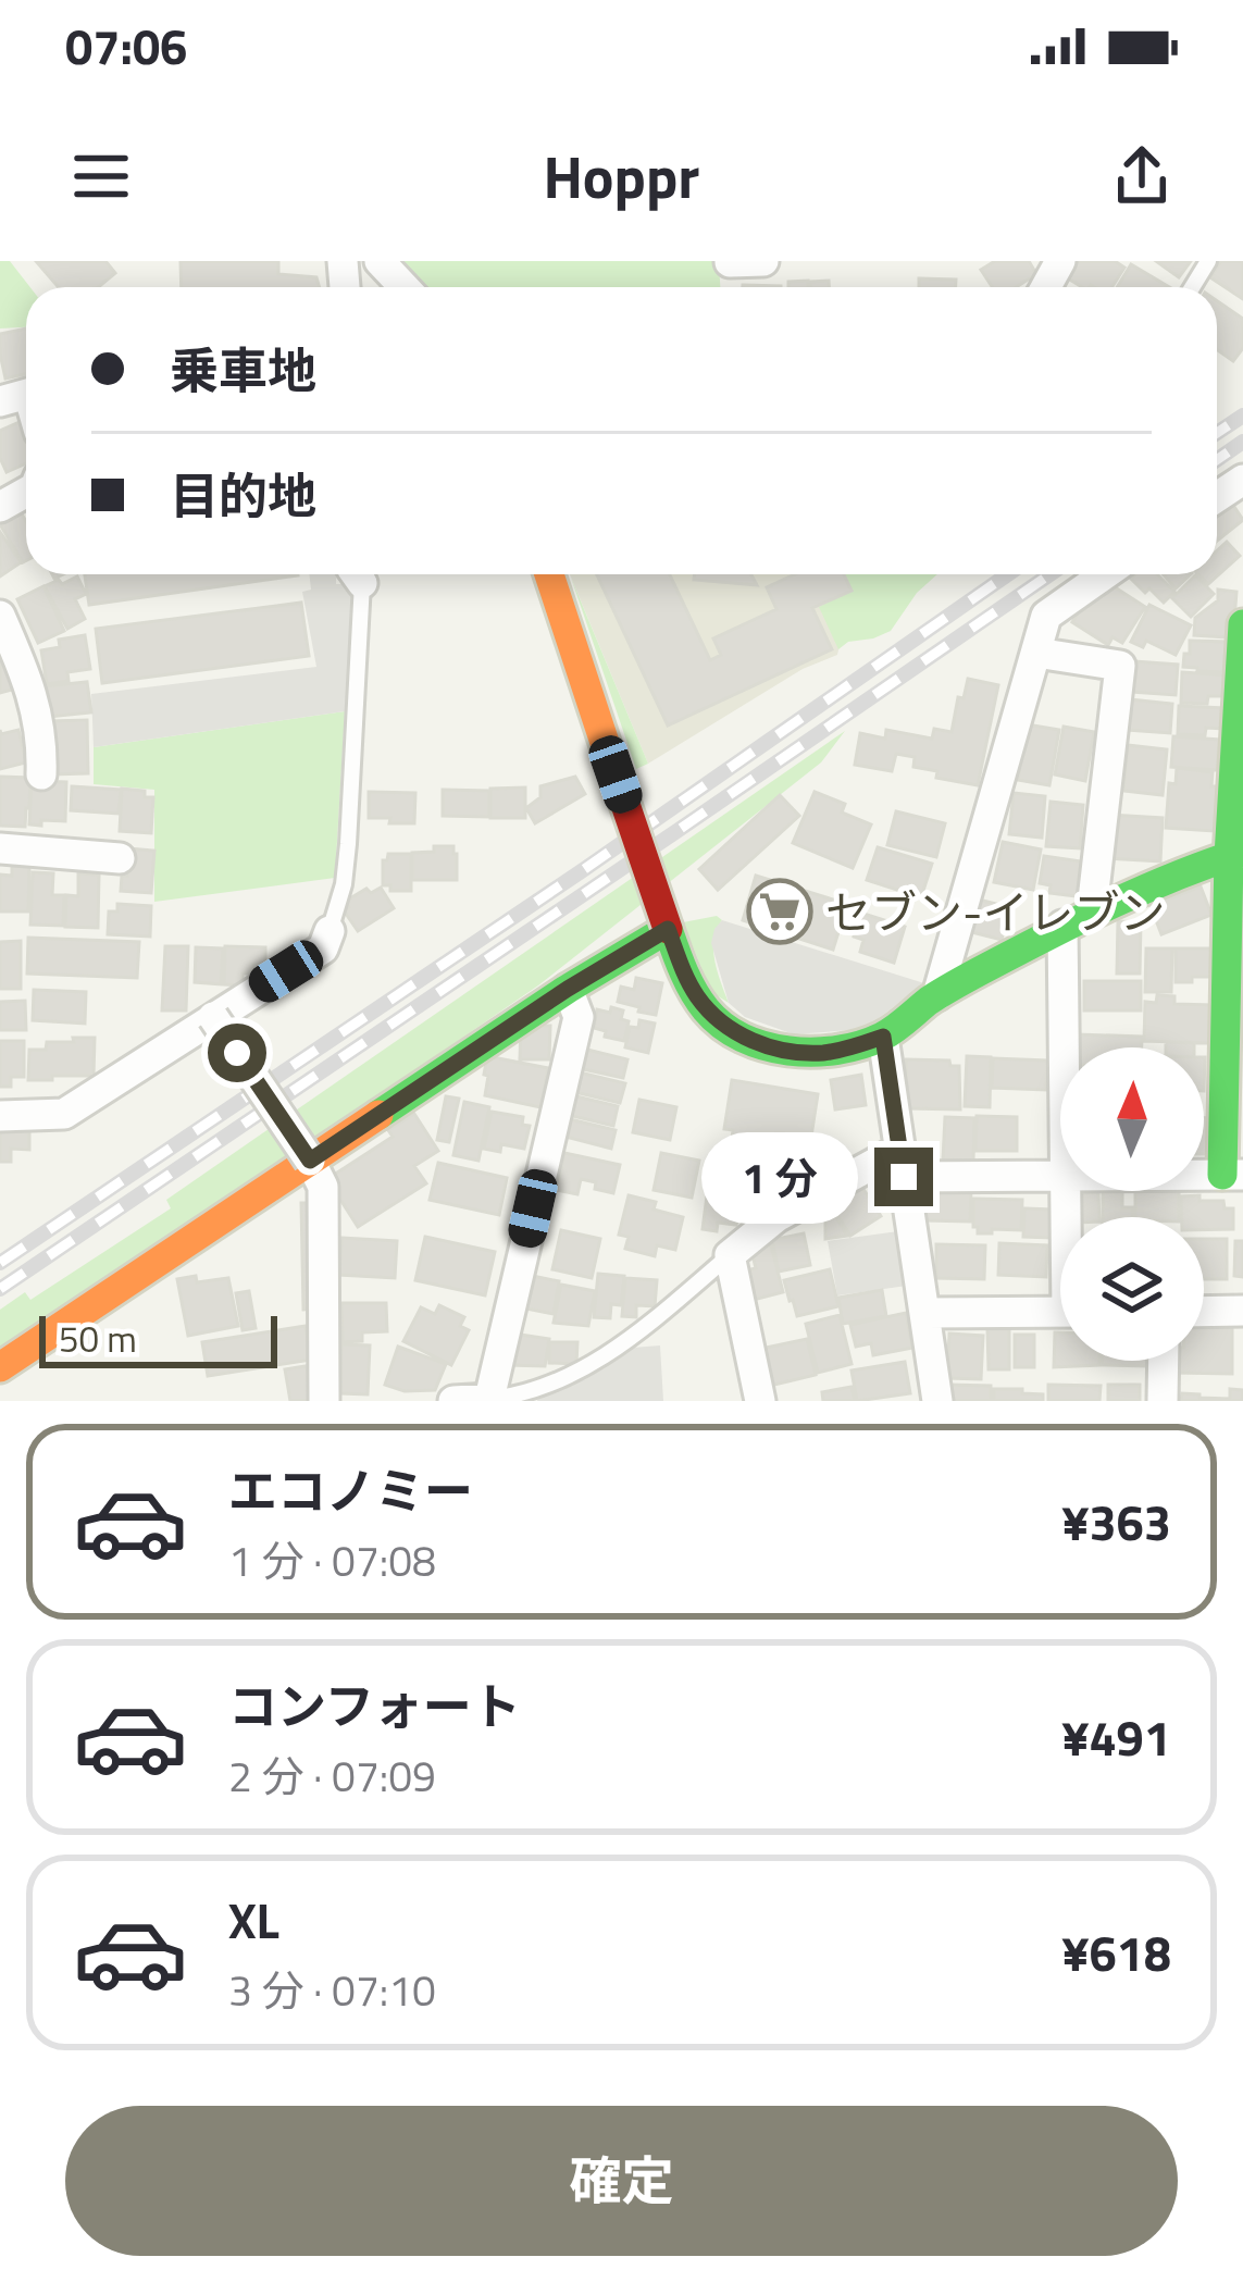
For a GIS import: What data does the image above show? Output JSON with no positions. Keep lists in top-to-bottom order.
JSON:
{
  "places": {
    "supermarket": ["セブン-イレブン"]
  },
  "scale_bar": "50 m",
  "north": "top",
  "page": {
    "status": "07:06",
    "header": "Hoppr",
    "banner": ["乗車地", "目的地"],
    "bubble": "1 分",
    "scale": "50 m",
    "list": [
      {
        "name": "エコノミー",
        "note": "1 分 · 07:08",
        "value": "¥363"
      },
      {
        "name": "コンフォート",
        "note": "2 分 · 07:09",
        "value": "¥491"
      },
      {
        "name": "XL",
        "note": "3 分 · 07:10",
        "value": "¥618"
      }
    ],
    "buttons": "確定"
  }
}
